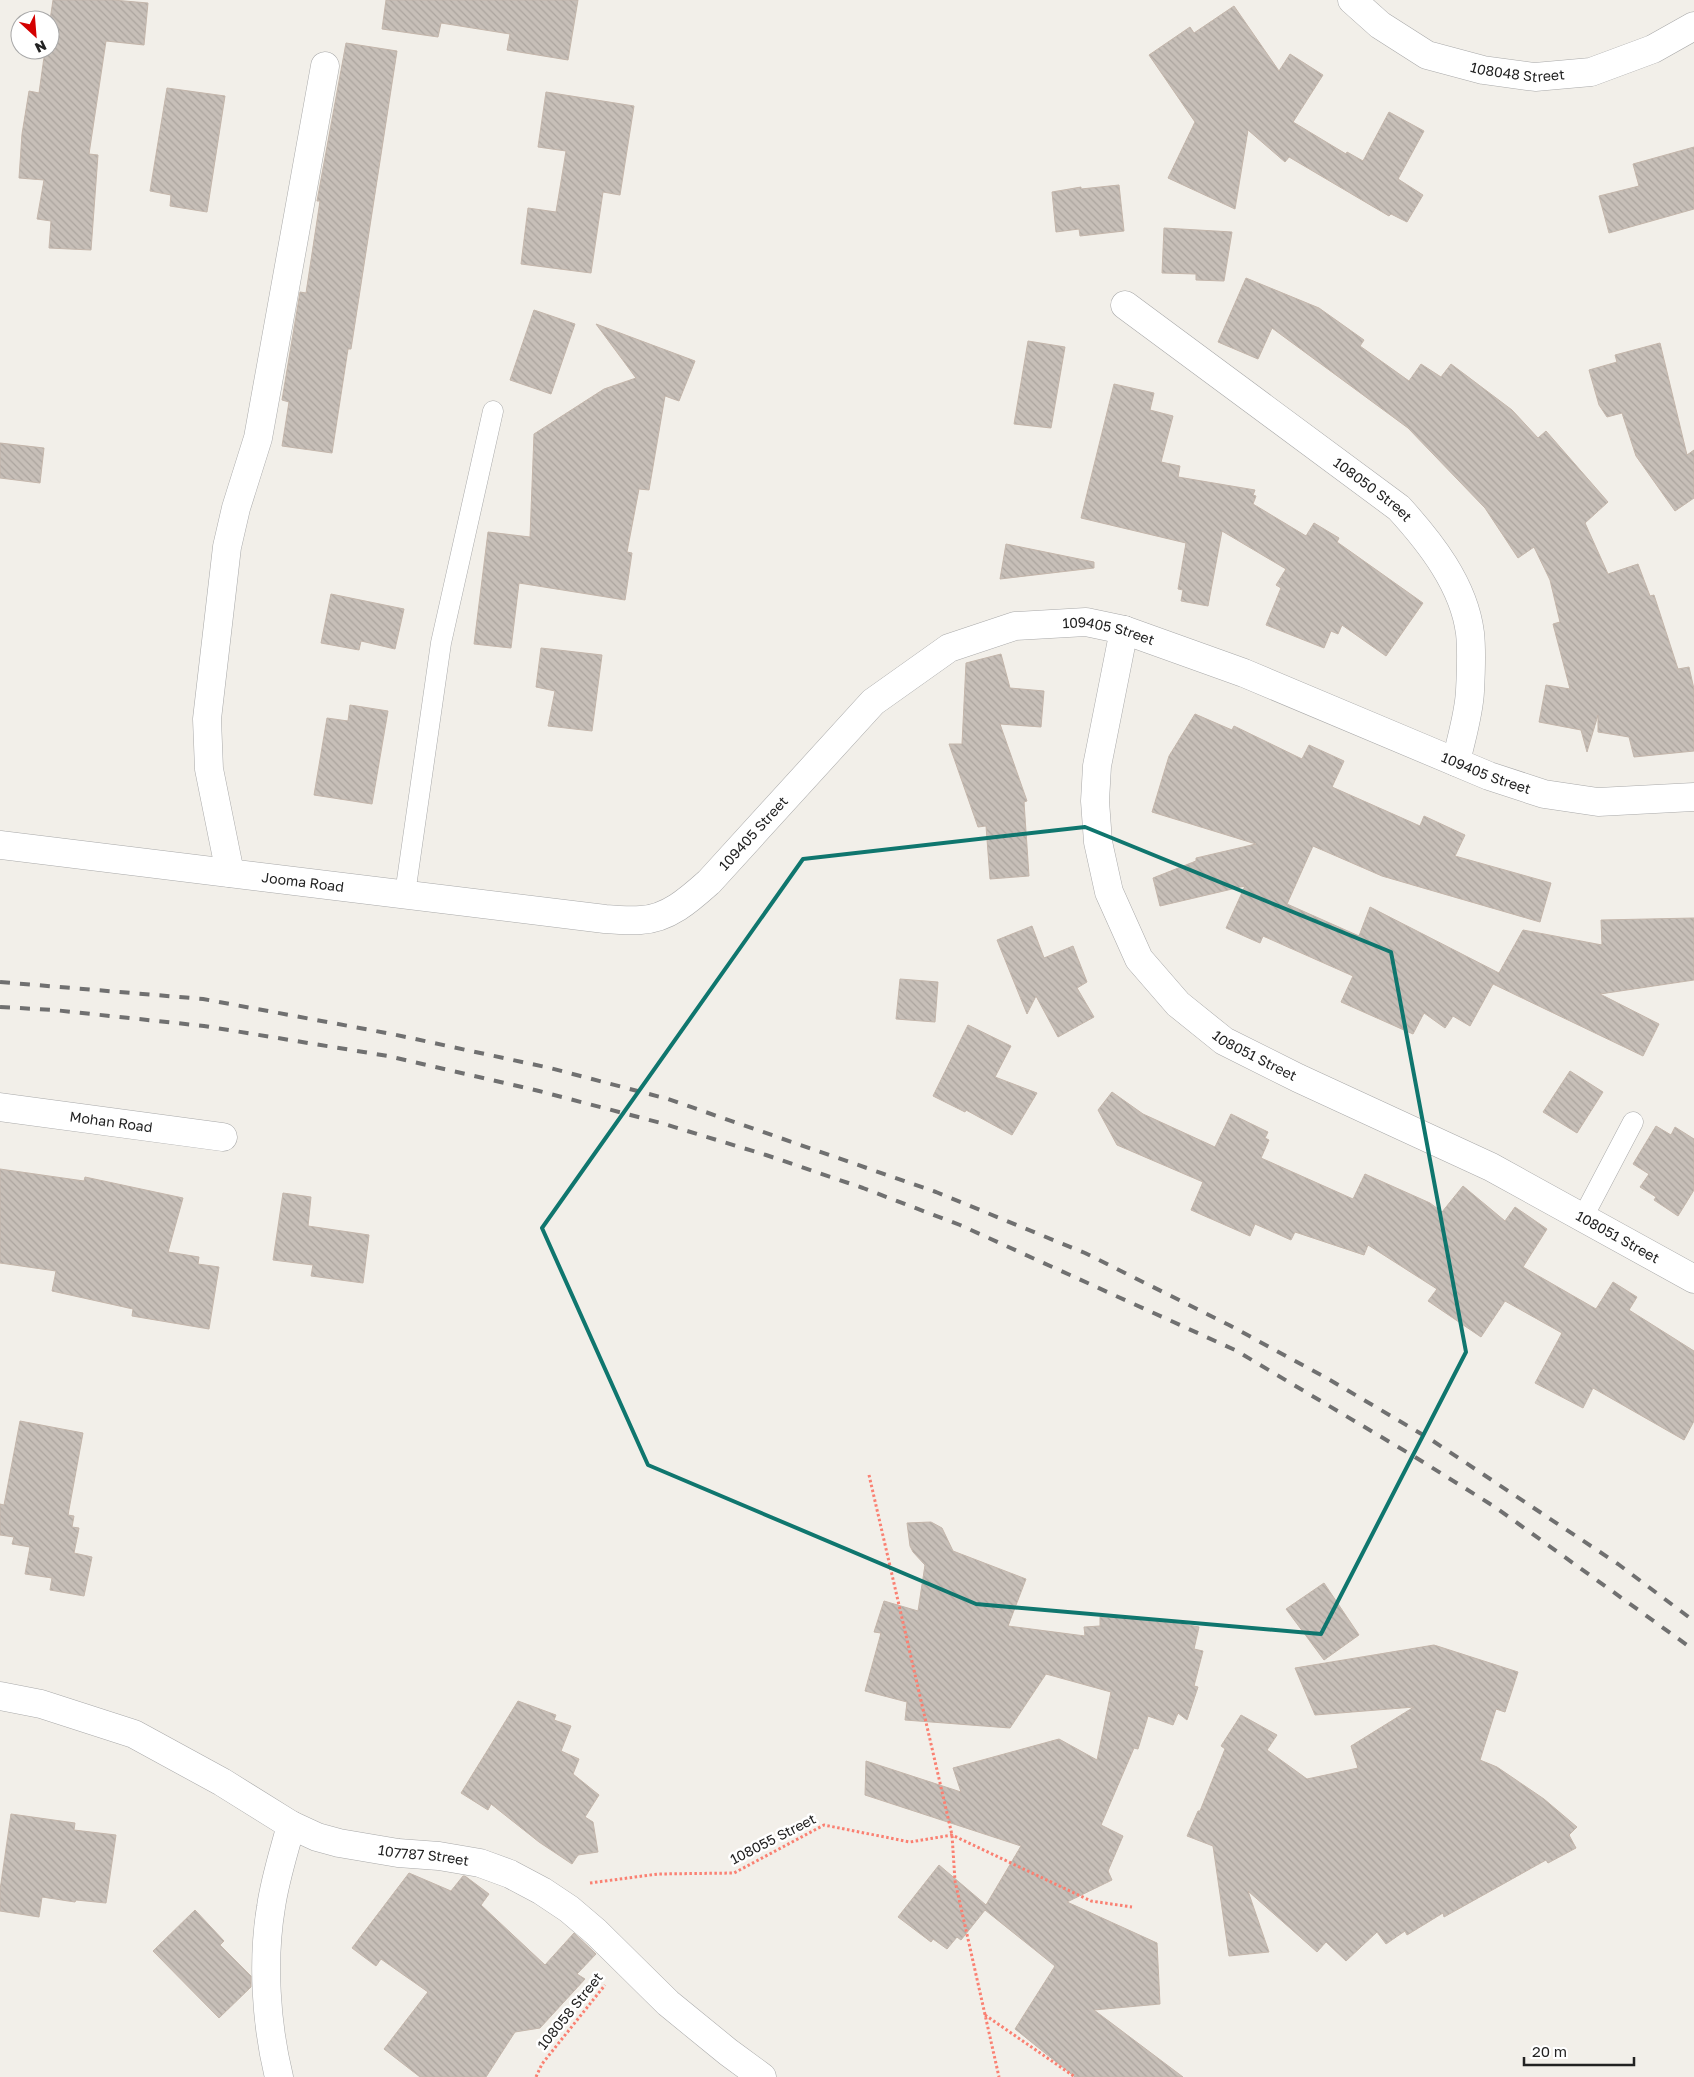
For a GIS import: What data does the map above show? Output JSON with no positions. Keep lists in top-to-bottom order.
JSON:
{
  "streets": {
    "street": [
      "108048 Street",
      "108050 Street",
      "109405 Street",
      "Jooma Road",
      "108051 Street",
      "Mohan Road",
      "107787 Street"
    ],
    "path": ["108055 Street", "108058 Street"]
  },
  "crossings": [
    ["108050 Street", "109405 Street"],
    ["109405 Street", "Jooma Road"],
    ["109405 Street", "108051 Street"],
    ["108055 Street", "107787 Street"],
    ["107787 Street", "108058 Street"]
  ],
  "scale_bar": "20 m",
  "north": "bottom right"
}
